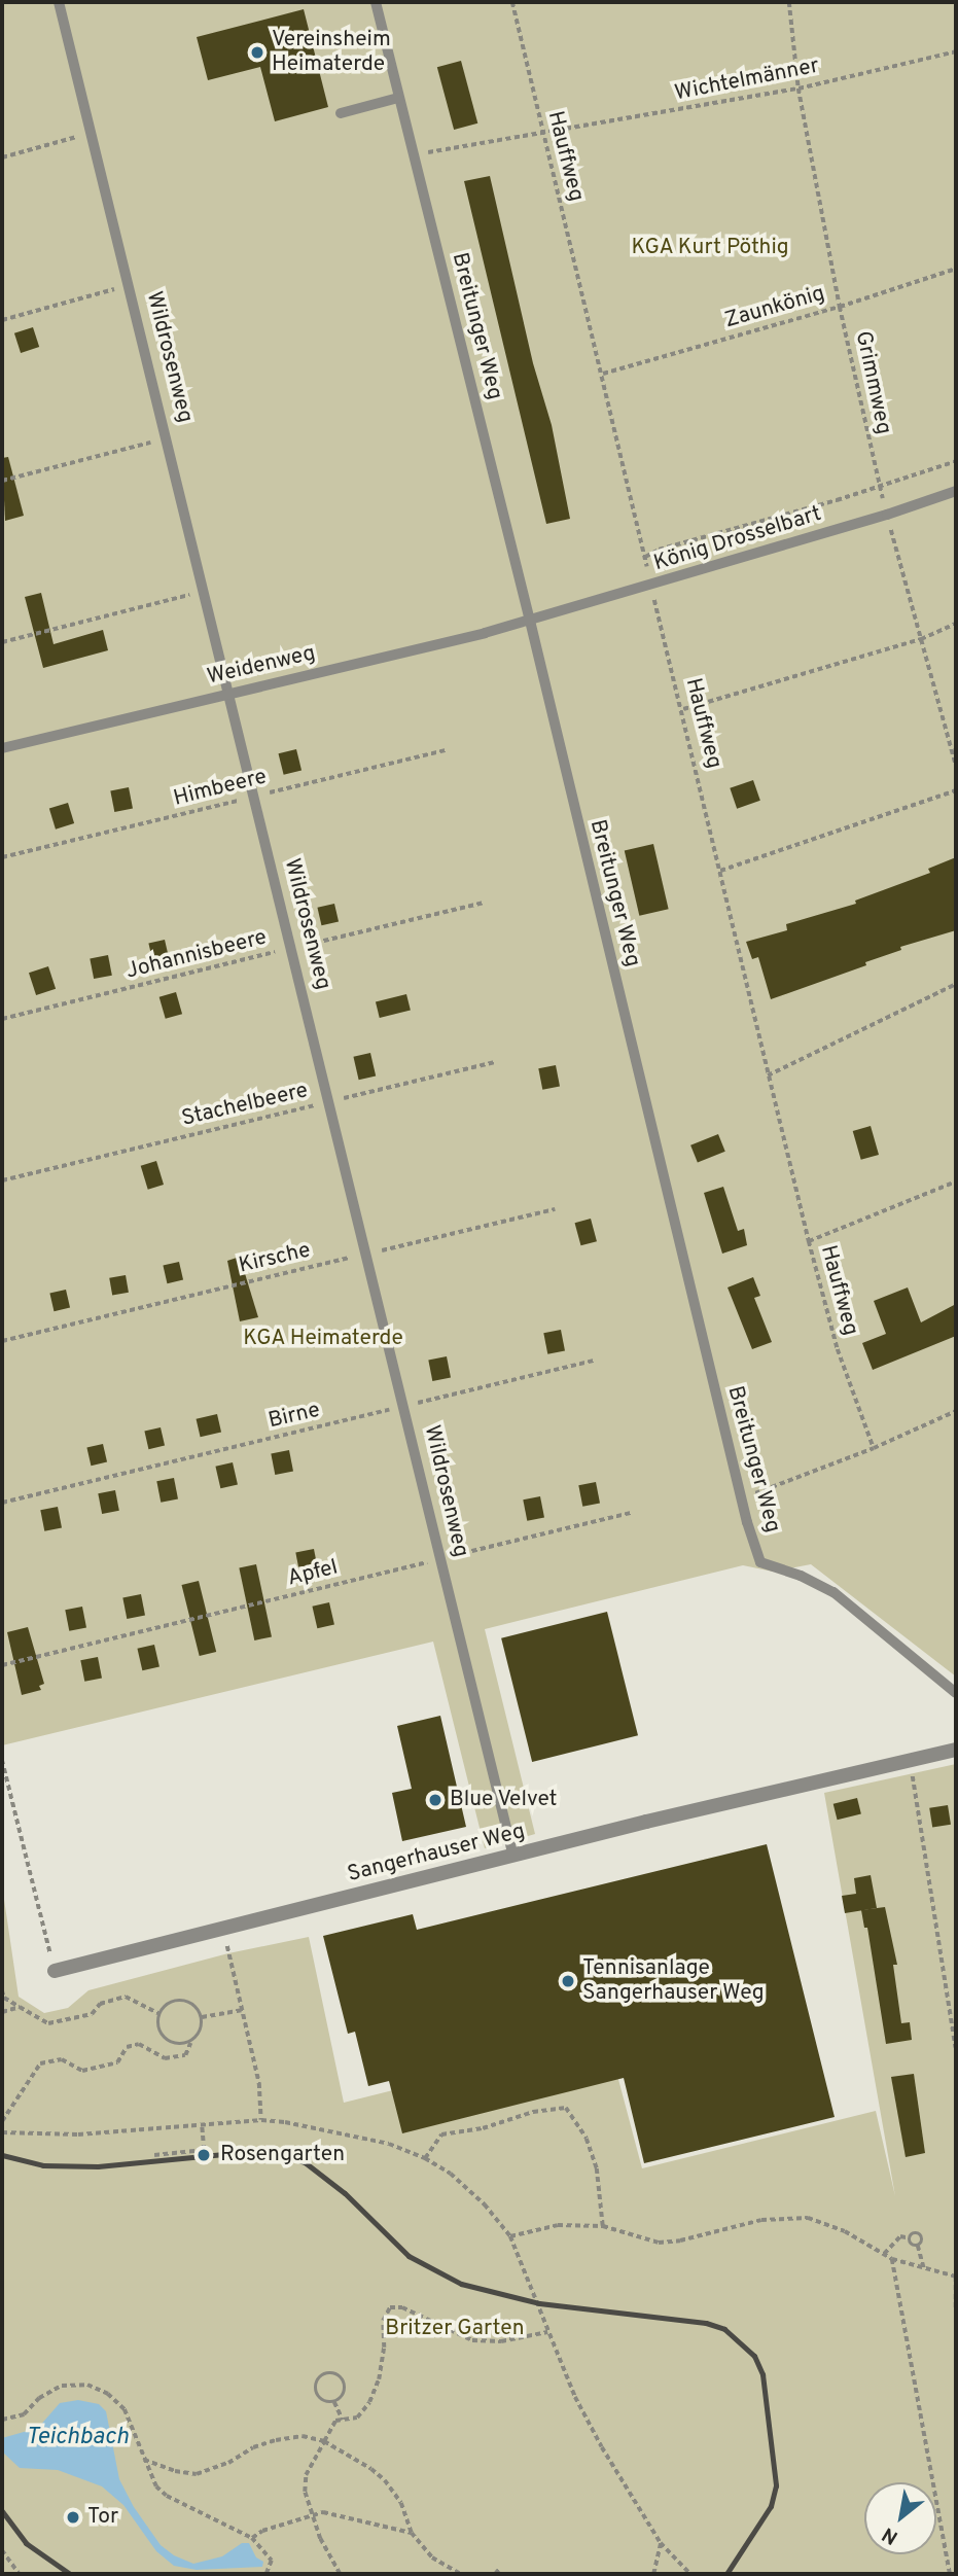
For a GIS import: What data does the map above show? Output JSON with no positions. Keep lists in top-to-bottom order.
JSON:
{
  "streets": {
    "street": ["Sangerhauser Weg"],
    "lane": [
      "Breitunger Weg",
      "Wildrosenweg",
      "König Drosselbart",
      "Weidenweg"
    ],
    "path": [
      "Wichtelmänner",
      "Hauffweg",
      "Zaunkönig",
      "Grimmweg",
      "Himbeere",
      "Johannisbeere",
      "Stachelbeere",
      "Kirsche",
      "Birne",
      "Apfel"
    ]
  },
  "crossings": [
    ["Wichtelmänner", "Hauffweg"],
    ["Wichtelmänner", "Breitunger Weg"],
    ["Wichtelmänner", "Grimmweg"],
    ["Hauffweg", "Zaunkönig"],
    ["Hauffweg", "König Drosselbart"],
    ["Zaunkönig", "Grimmweg"],
    ["Breitunger Weg", "König Drosselbart"],
    ["Breitunger Weg", "Weidenweg"],
    ["Wildrosenweg", "Weidenweg"],
    ["Wildrosenweg", "Himbeere"],
    ["Wildrosenweg", "Johannisbeere"],
    ["Wildrosenweg", "Stachelbeere"],
    ["Wildrosenweg", "Kirsche"],
    ["Wildrosenweg", "Birne"],
    ["Wildrosenweg", "Apfel"],
    ["Wildrosenweg", "Sangerhauser Weg"],
    ["Grimmweg", "König Drosselbart"],
    ["König Drosselbart", "Weidenweg"]
  ],
  "water": ["Teichbach"],
  "parks": ["KGA Kurt Pöthig", "KGA Heimaterde", "Britzer Garten"],
  "places": [
    "Vereinsheim Heimaterde",
    "Blue Velvet",
    "Tennisanlage Sangerhauser Weg",
    "Rosengarten",
    "Tor"
  ],
  "north": "bottom left"
}
